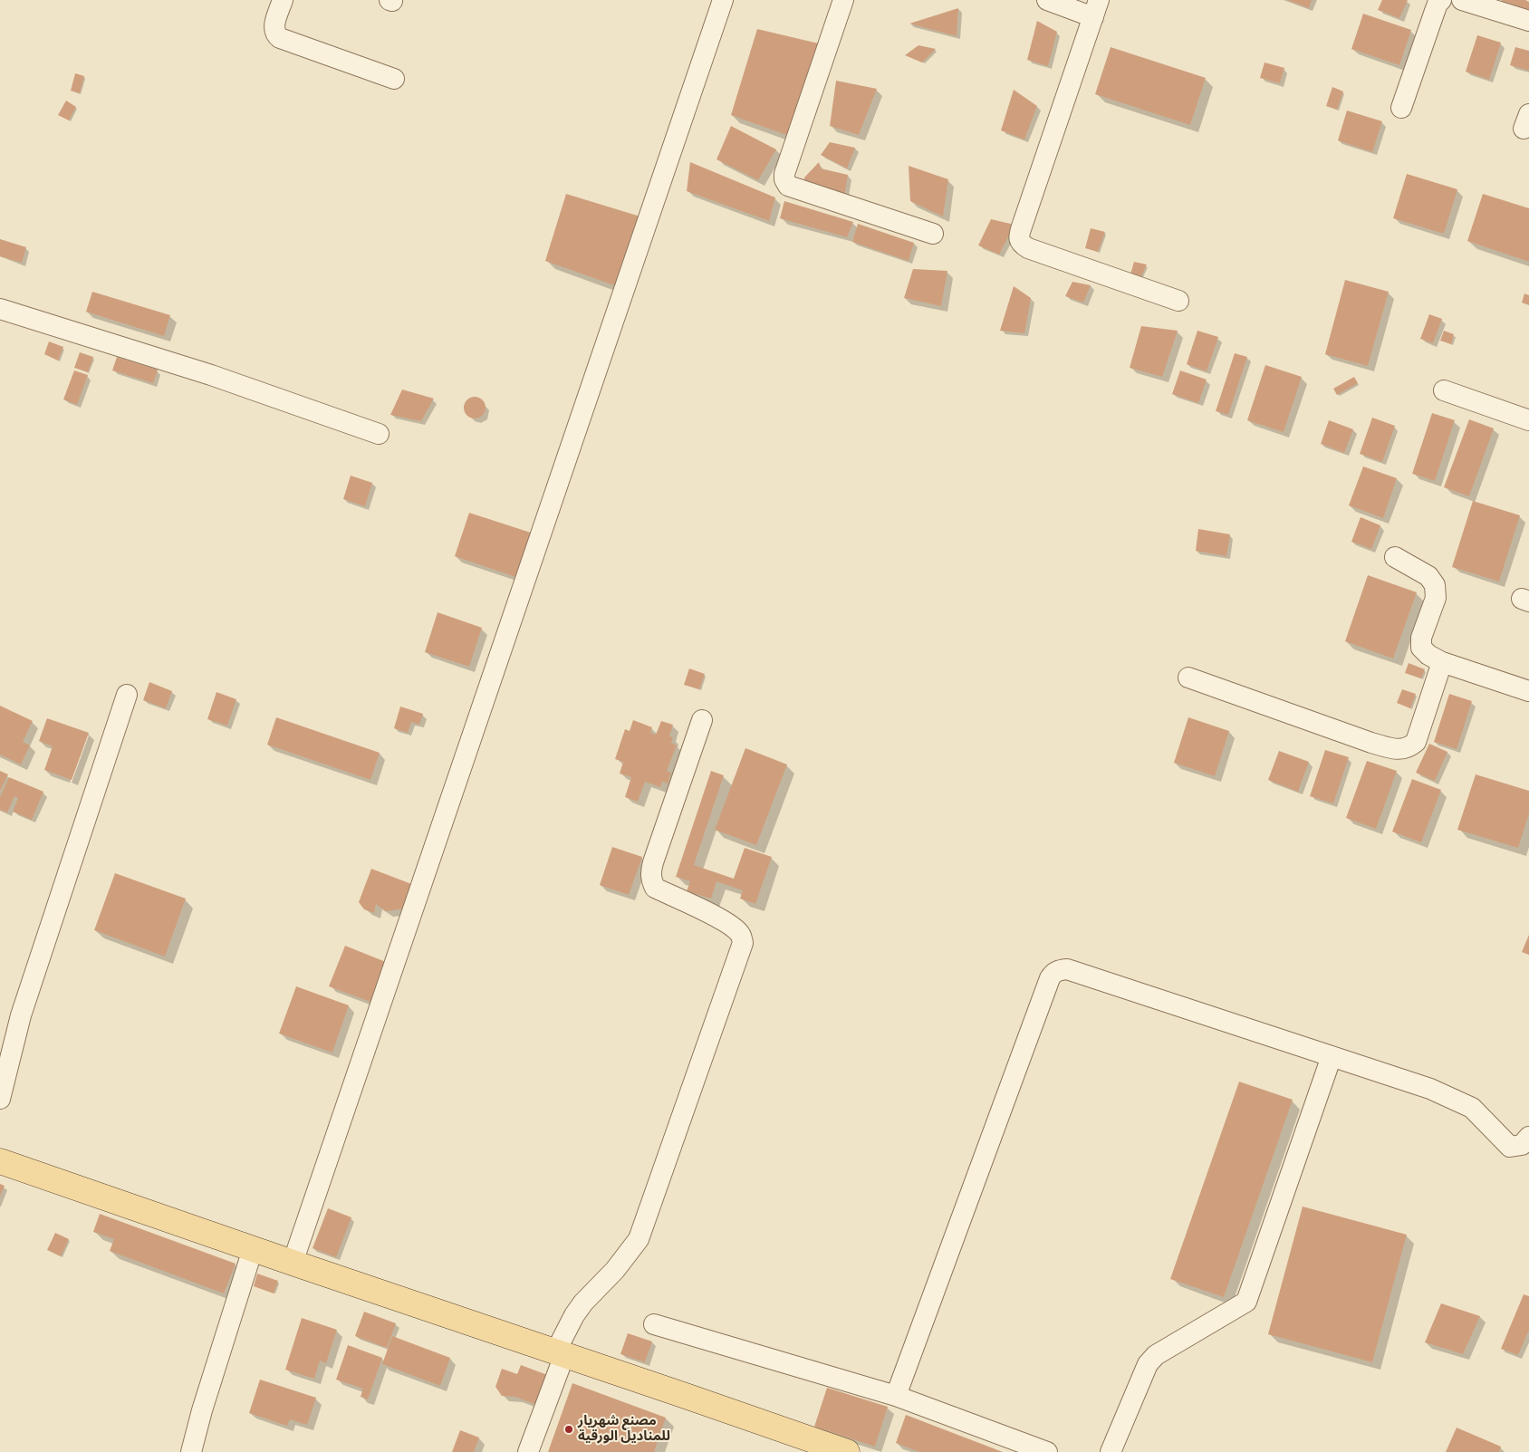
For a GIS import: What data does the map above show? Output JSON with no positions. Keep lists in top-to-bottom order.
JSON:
{
  "places": ["مصنع شهريار للمناديل الورقية"]
}
